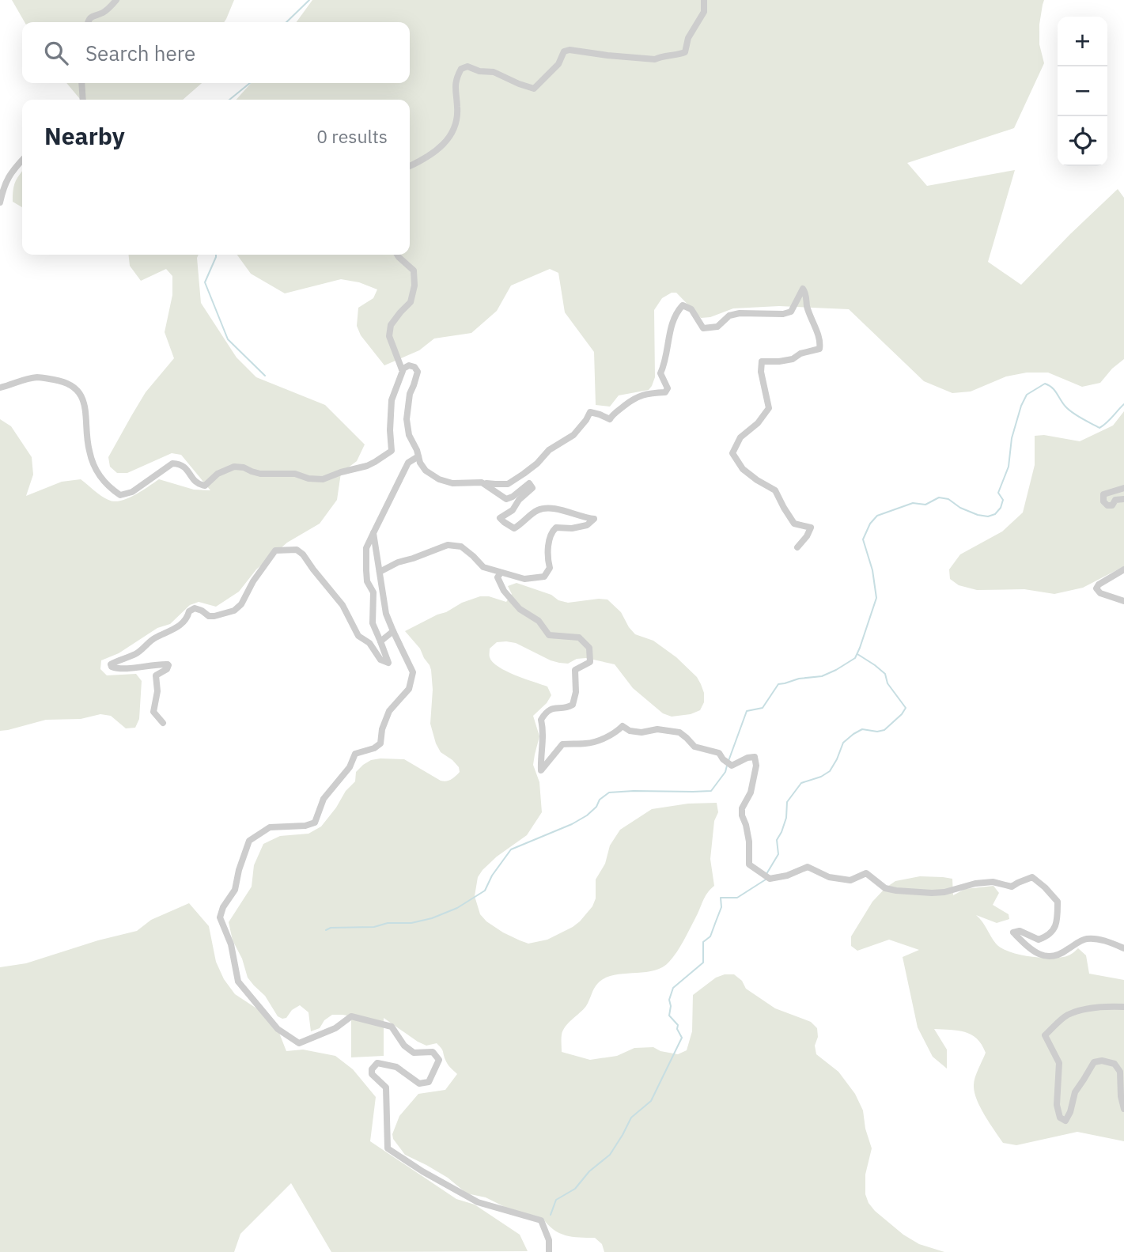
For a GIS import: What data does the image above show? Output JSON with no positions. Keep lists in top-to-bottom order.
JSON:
{
  "page": {
    "map_buttons": ["+", "−"],
    "search": "Search here",
    "heading": ["Nearby", "0 results"]
  }
}
